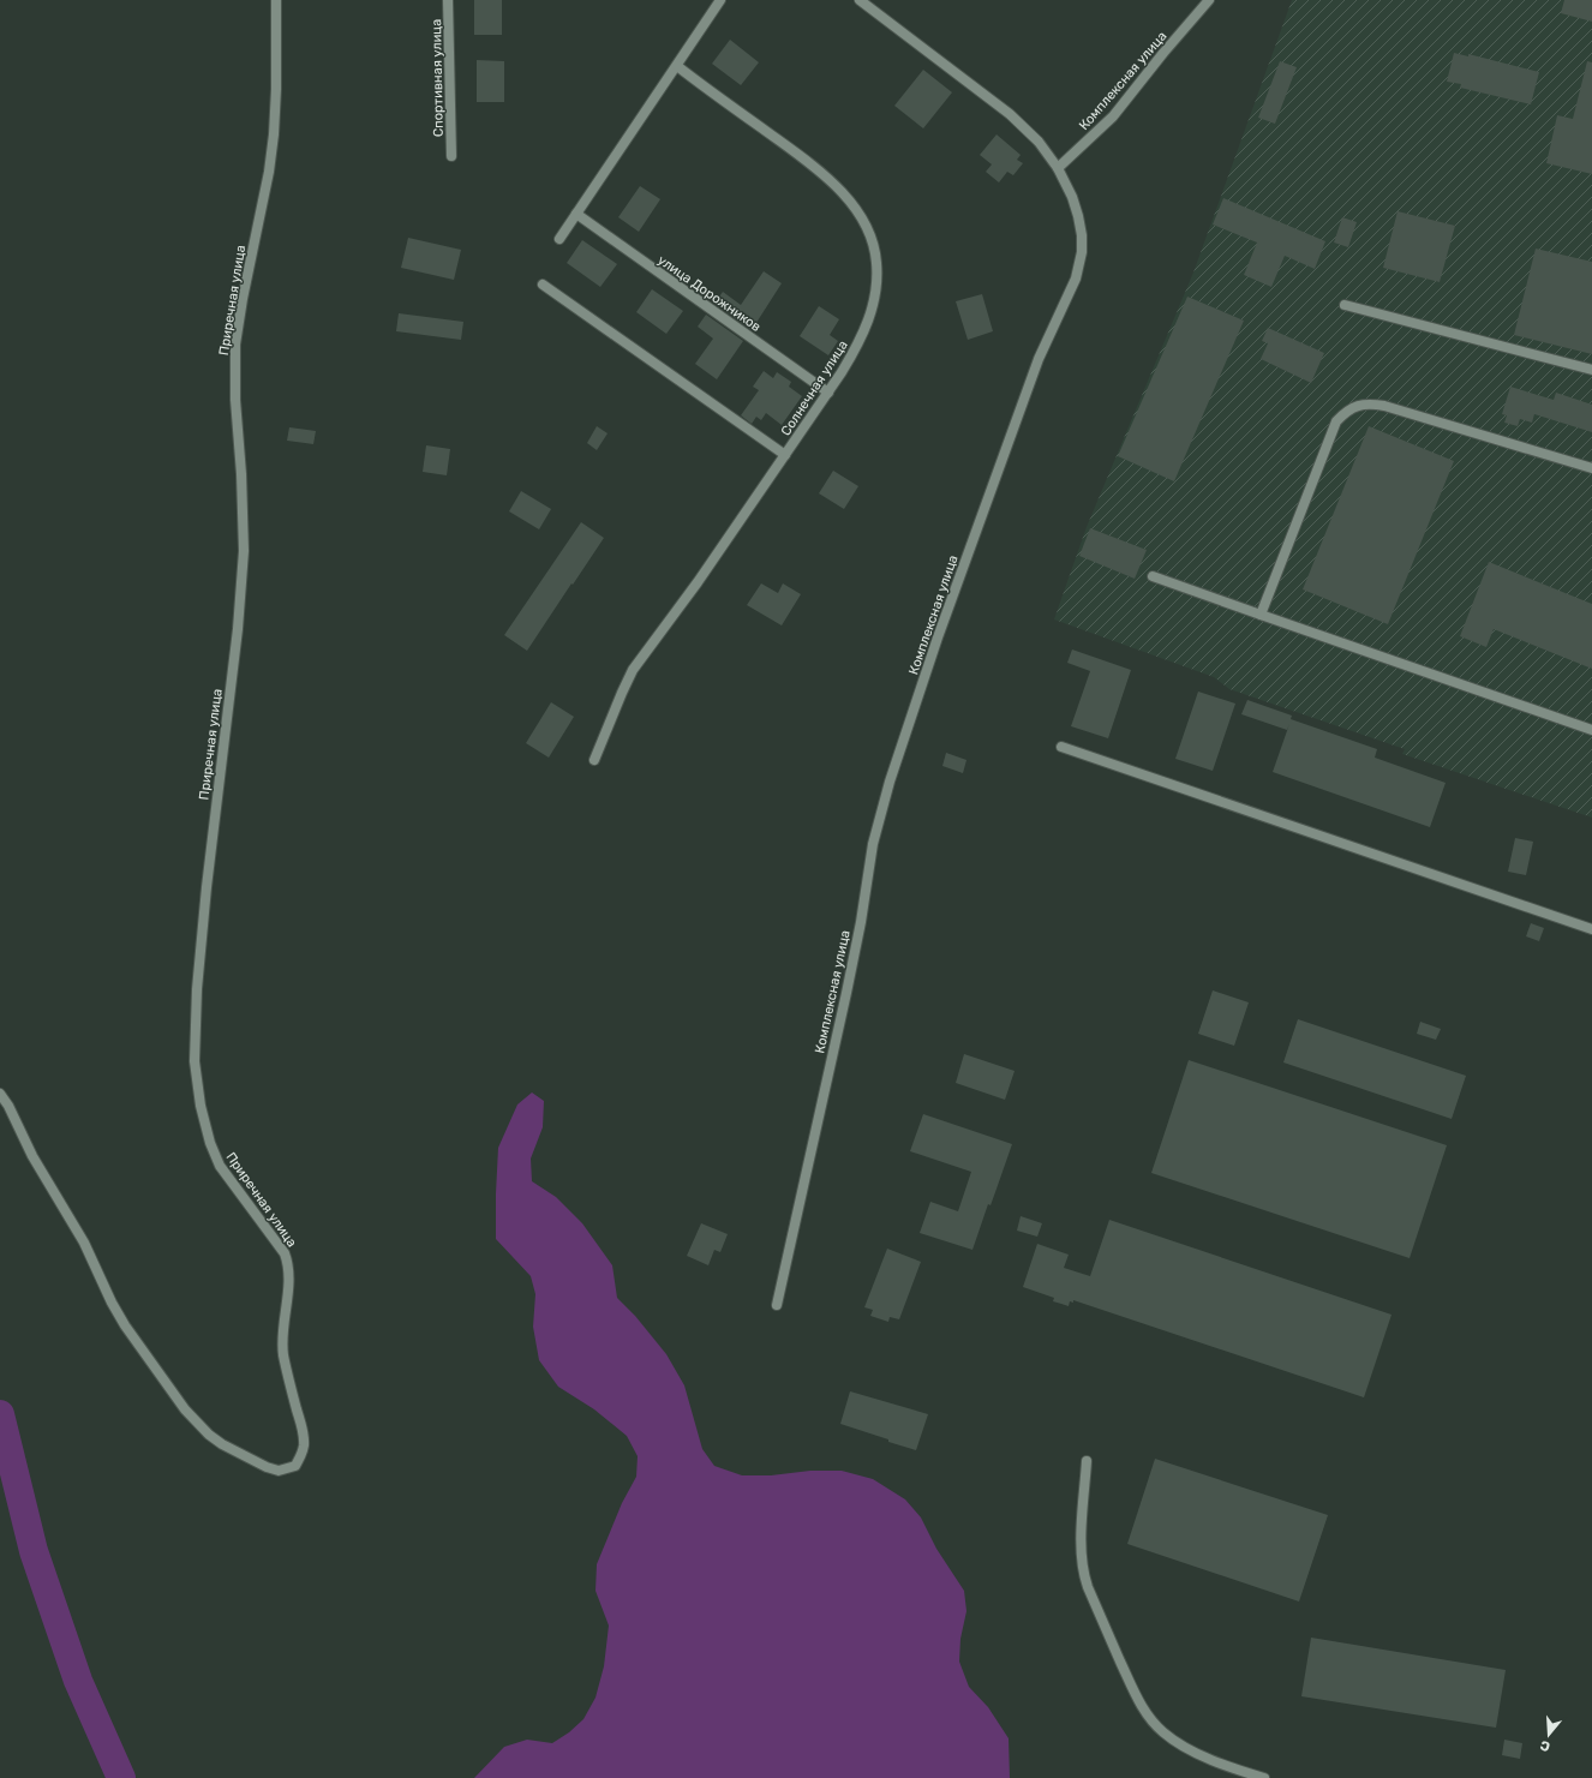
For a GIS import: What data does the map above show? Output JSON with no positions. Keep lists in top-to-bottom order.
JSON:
{
  "streets": {
    "street": [
      "Спортивная улица",
      "Комплексная улица",
      "улица Дорожников",
      "Приречная улица",
      "Солнечная улица"
    ]
  },
  "crossings": [
    ["улица Дорожников", "Солнечная улица"]
  ],
  "north": "bottom"
}
